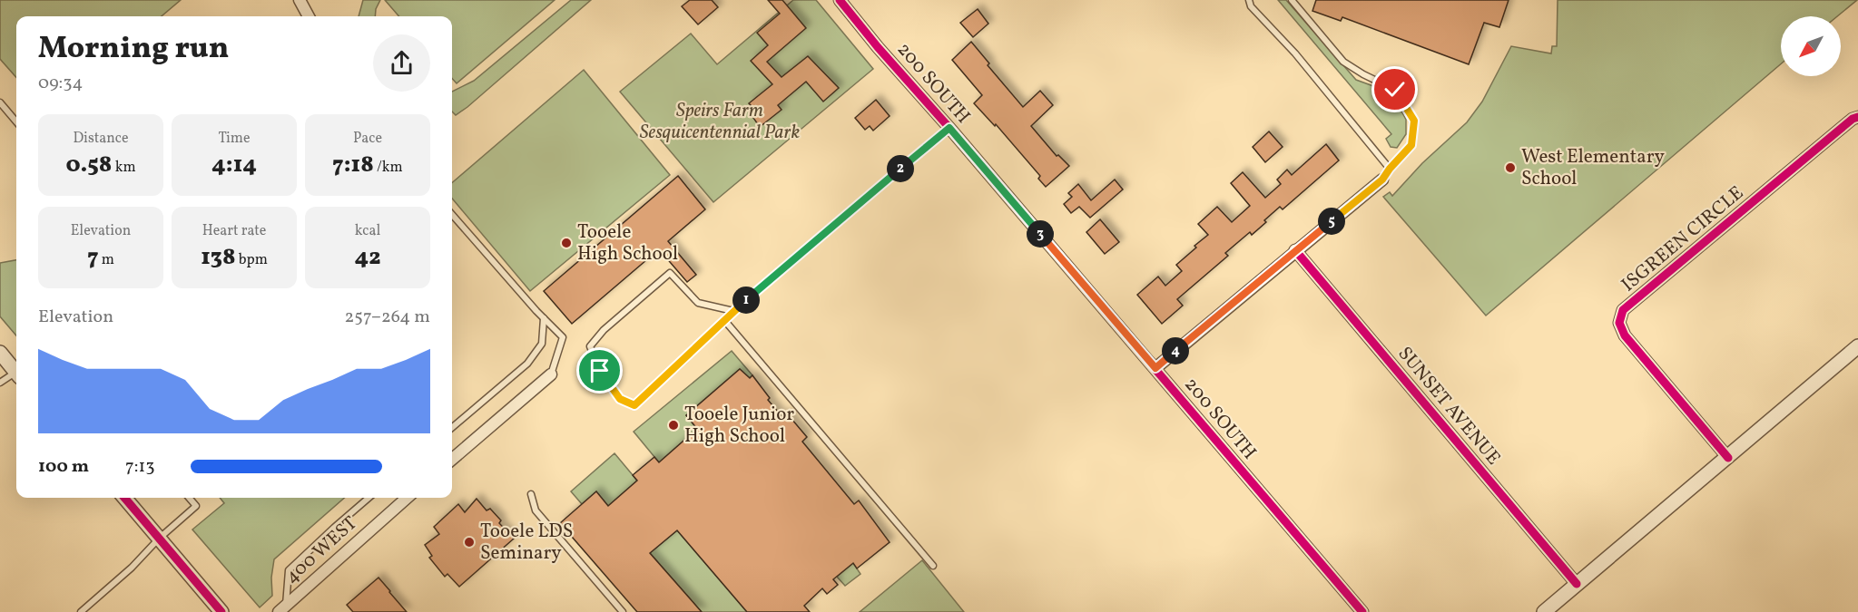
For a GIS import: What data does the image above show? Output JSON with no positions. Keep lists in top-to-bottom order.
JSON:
{
  "streets": {
    "street": [
      "200 SOUTH",
      "ISGREEN CIRCLE",
      "SUNSET AVENUE",
      "400 WEST"
    ]
  },
  "parks": ["Speirs Farm Sesquicentennial Park"],
  "places": [
    "West Elementary School",
    "Tooele High School",
    "Tooele Junior High School",
    "Tooele LDS Seminary"
  ],
  "north": "bottom left",
  "page": {
    "heading": ["Morning run", "09:34"],
    "stats": [
      ["Distance", "0.58 km"],
      ["Time", "4:14"],
      ["Pace", "7:18 /km"],
      ["Elevation", "7 m"],
      ["Heart rate", "138 bpm"],
      ["kcal", "42"]
    ],
    "pins": [
      "2",
      "5",
      "3",
      "1",
      "4"
    ],
    "chart": ["Elevation", "257–264 m"],
    "list": [
      {
        "name": "100 m",
        "note": "7:13"
      }
    ]
  }
}
